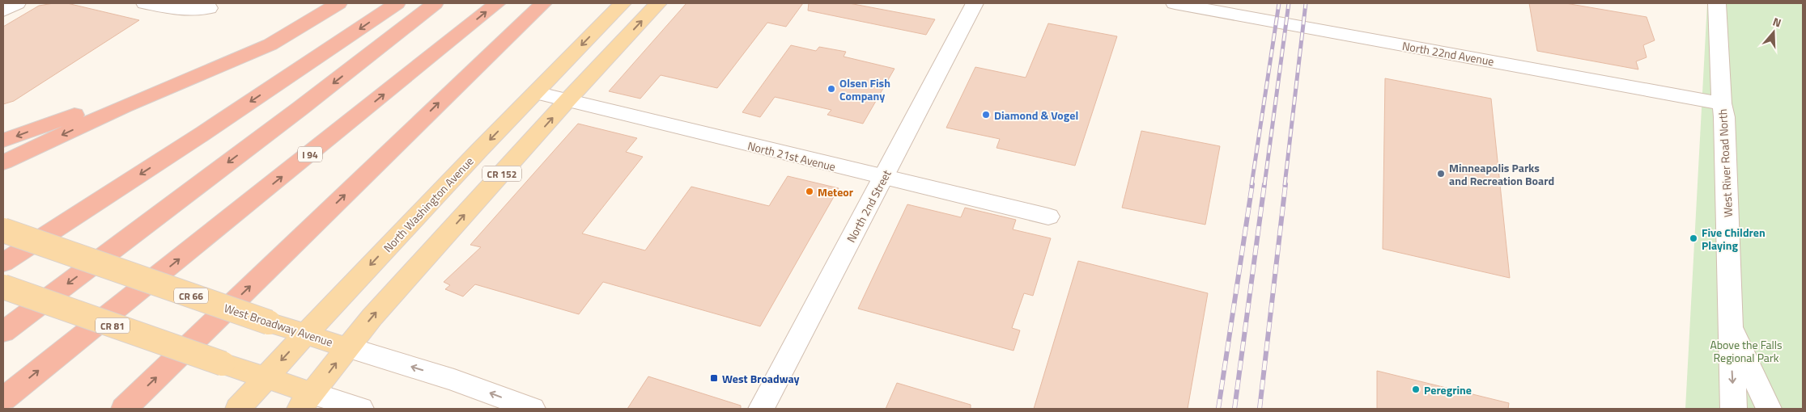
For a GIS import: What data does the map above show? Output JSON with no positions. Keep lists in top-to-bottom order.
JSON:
{
  "streets": {
    "highway": ["I 94"],
    "main road": [
      "CR 152",
      "North Washington Avenue",
      "CR 66",
      "West Broadway Avenue",
      "CR 81"
    ],
    "street": [
      "North 22nd Avenue",
      "North 21st Avenue",
      "West River Road North",
      "North 2nd Street"
    ]
  },
  "crossings": [
    ["North 22nd Avenue", "West River Road North"],
    ["North 21st Avenue", "North Washington Avenue"],
    ["North 21st Avenue", "North 2nd Street"],
    ["North Washington Avenue", "West Broadway Avenue"],
    ["North Washington Avenue", "CR 81"]
  ],
  "one_way": ["West Broadway Avenue"],
  "parks": ["Above the Falls Regional Park"],
  "places": {
    "other": [
      "Olsen Fish Company",
      "Diamond & Vogel",
      "Minneapolis Parks and Recreation Board",
      "Meteor",
      "Five Children Playing",
      "Peregrine"
    ],
    "transit": ["West Broadway"]
  },
  "north": "top"
}
